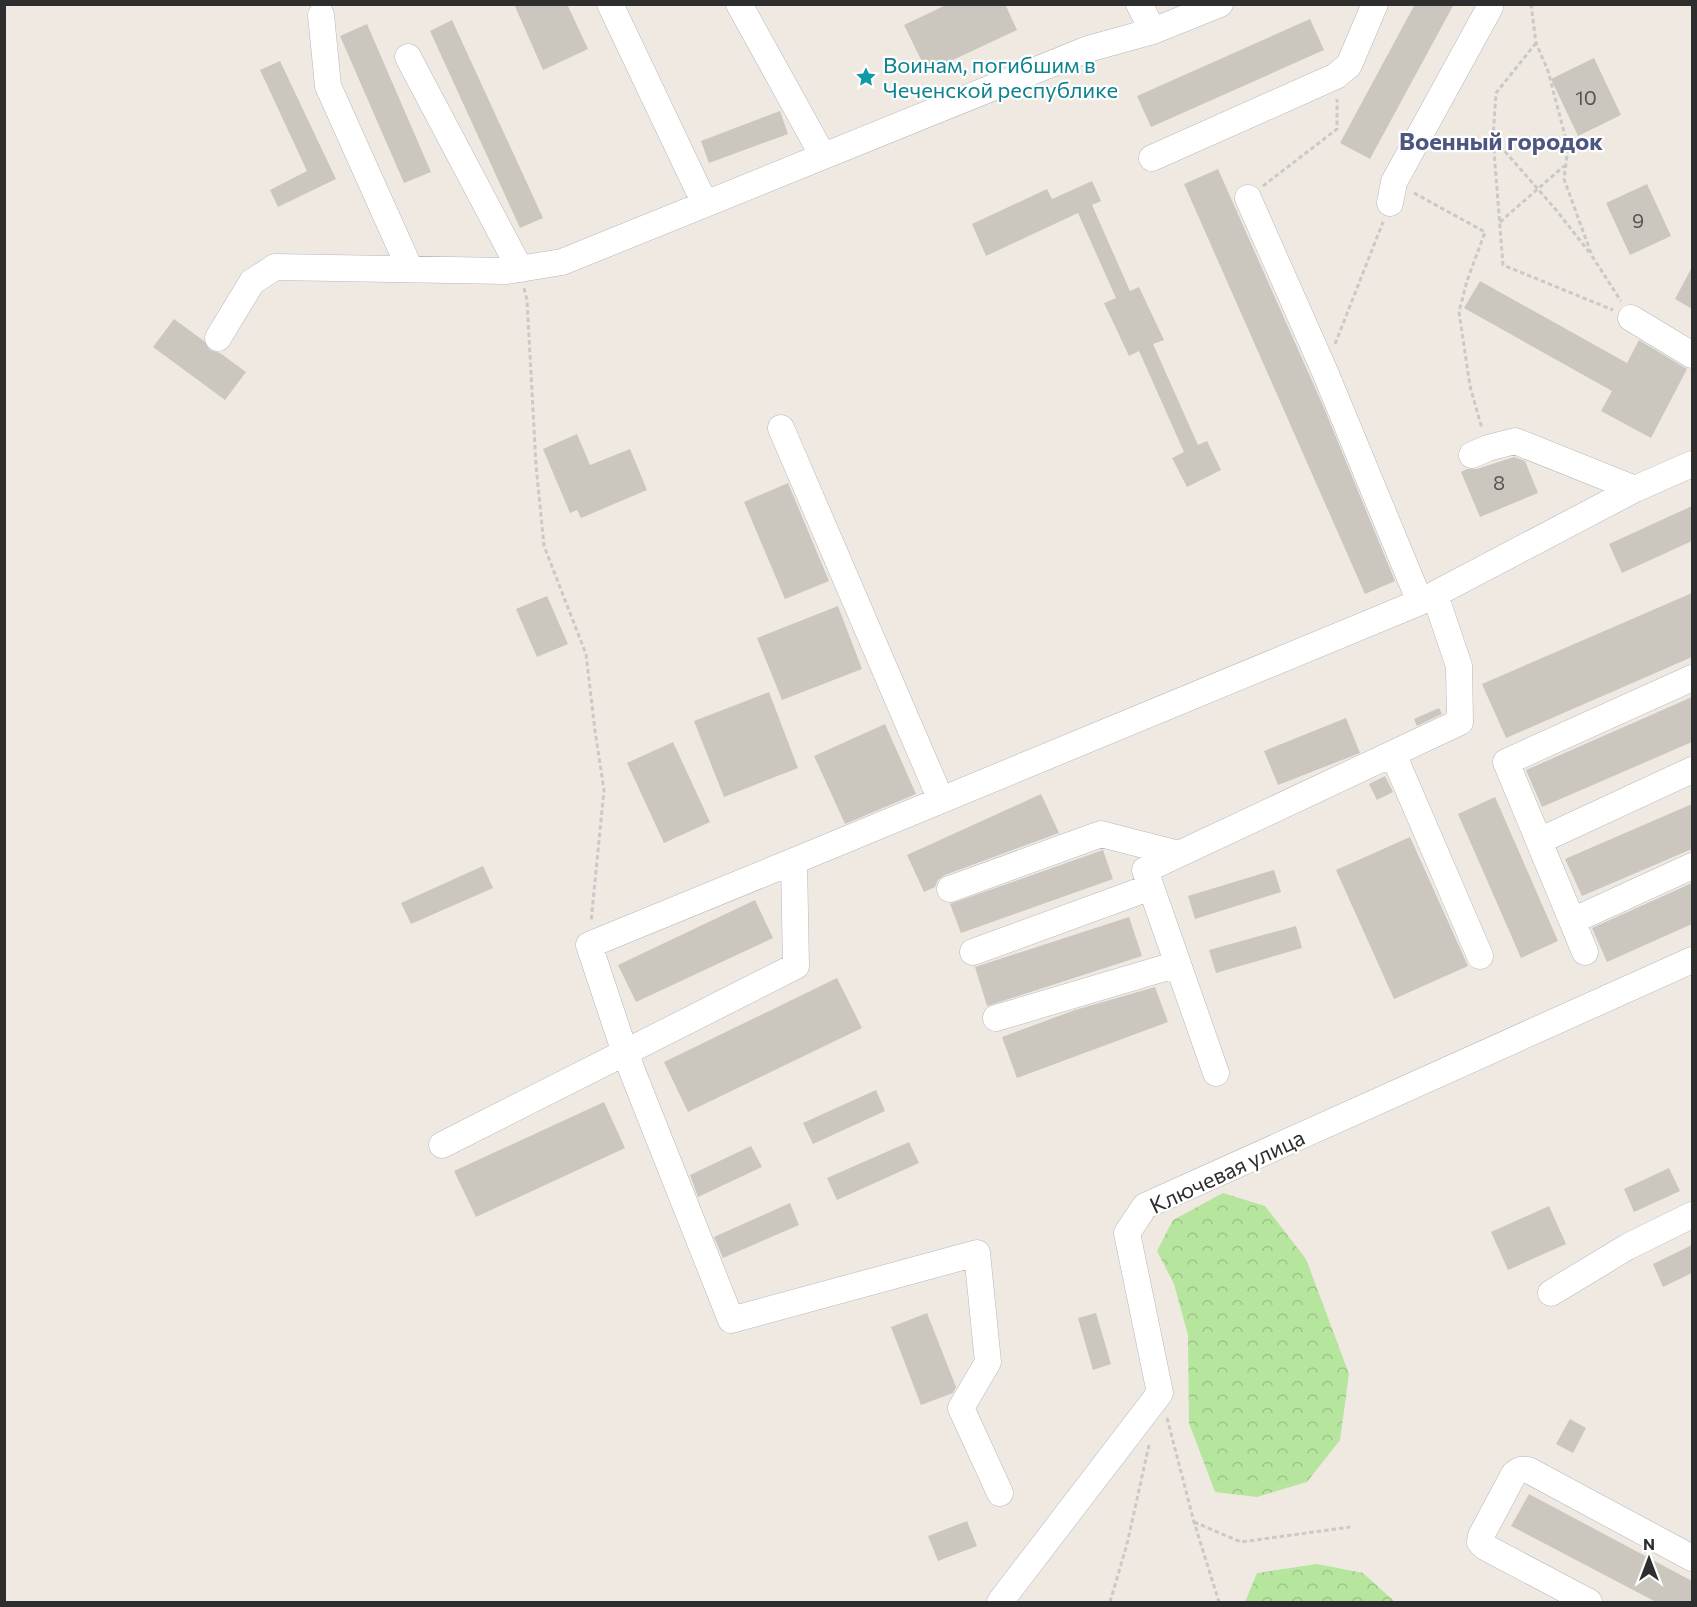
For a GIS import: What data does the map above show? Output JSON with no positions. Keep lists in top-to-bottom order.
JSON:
{
  "streets": {
    "street": ["Ключевая улица"]
  },
  "districts": ["Военный городок"],
  "places": {
    "place": ["Воинам, погибшим в Чеченской республике"]
  },
  "house_numbers": ["10", "9", "8"],
  "north": "top"
}
